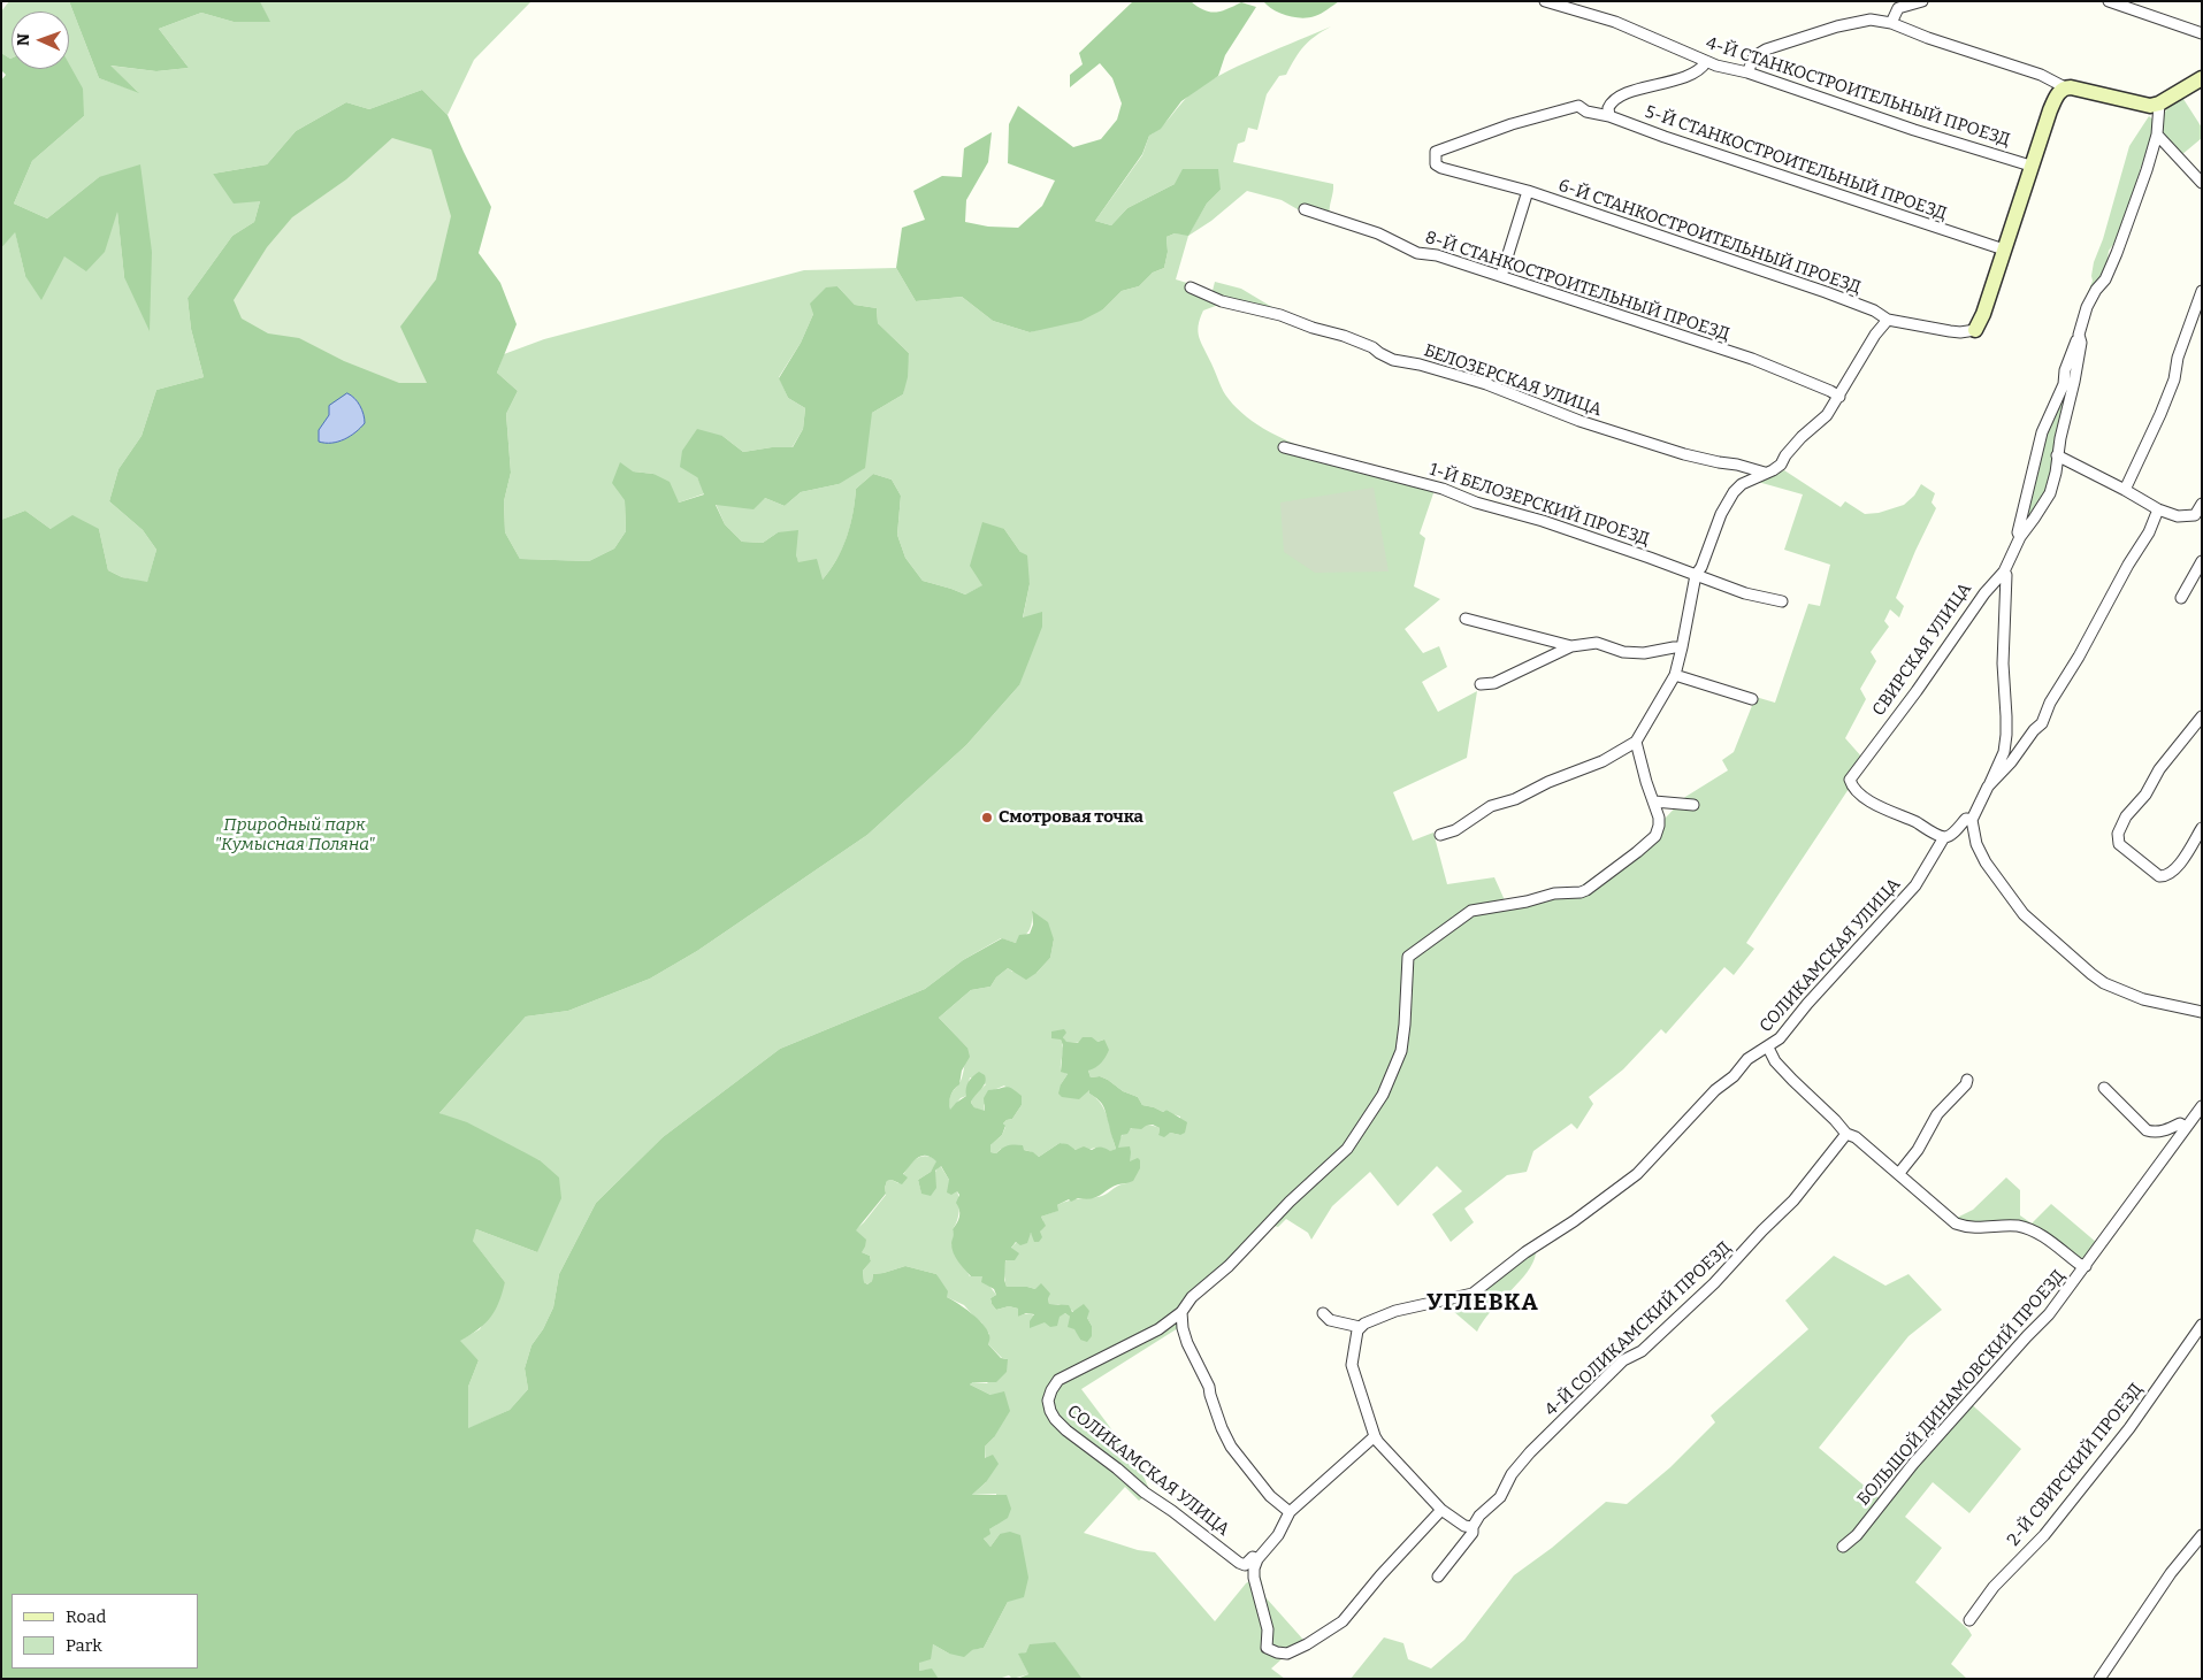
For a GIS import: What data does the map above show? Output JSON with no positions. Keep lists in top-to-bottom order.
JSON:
{
  "streets": {
    "street": [
      "4-Й СТАНКОСТРОИТЕЛЬНЫЙ ПРОЕЗД",
      "5-Й СТАНКОСТРОИТЕЛЬНЫЙ ПРОЕЗД",
      "6-Й СТАНКОСТРОИТЕЛЬНЫЙ ПРОЕЗД",
      "8-Й СТАНКОСТРОИТЕЛЬНЫЙ ПРОЕЗД",
      "БЕЛОЗЕРСКАЯ УЛИЦА",
      "1-Й БЕЛОЗЕРСКИЙ ПРОЕЗД",
      "СВИРСКАЯ УЛИЦА",
      "СОЛИКАМСКАЯ УЛИЦА",
      "4-Й СОЛИКАМСКИЙ ПРОЕЗД",
      "БОЛЬШОЙ ДИНАМОВСКИЙ ПРОЕЗД",
      "2-Й СВИРСКИЙ ПРОЕЗД"
    ]
  },
  "crossings": [
    ["5-Й СТАНКОСТРОИТЕЛЬНЫЙ ПРОЕЗД", "6-Й СТАНКОСТРОИТЕЛЬНЫЙ ПРОЕЗД"],
    ["СВИРСКАЯ УЛИЦА", "СОЛИКАМСКАЯ УЛИЦА"]
  ],
  "districts": ["УГЛЕВКА"],
  "parks": ["Природный парк \"Кумысная Поляна\""],
  "places": ["Смотровая точка"],
  "legend": ["Road", "Park"],
  "north": "left"
}
